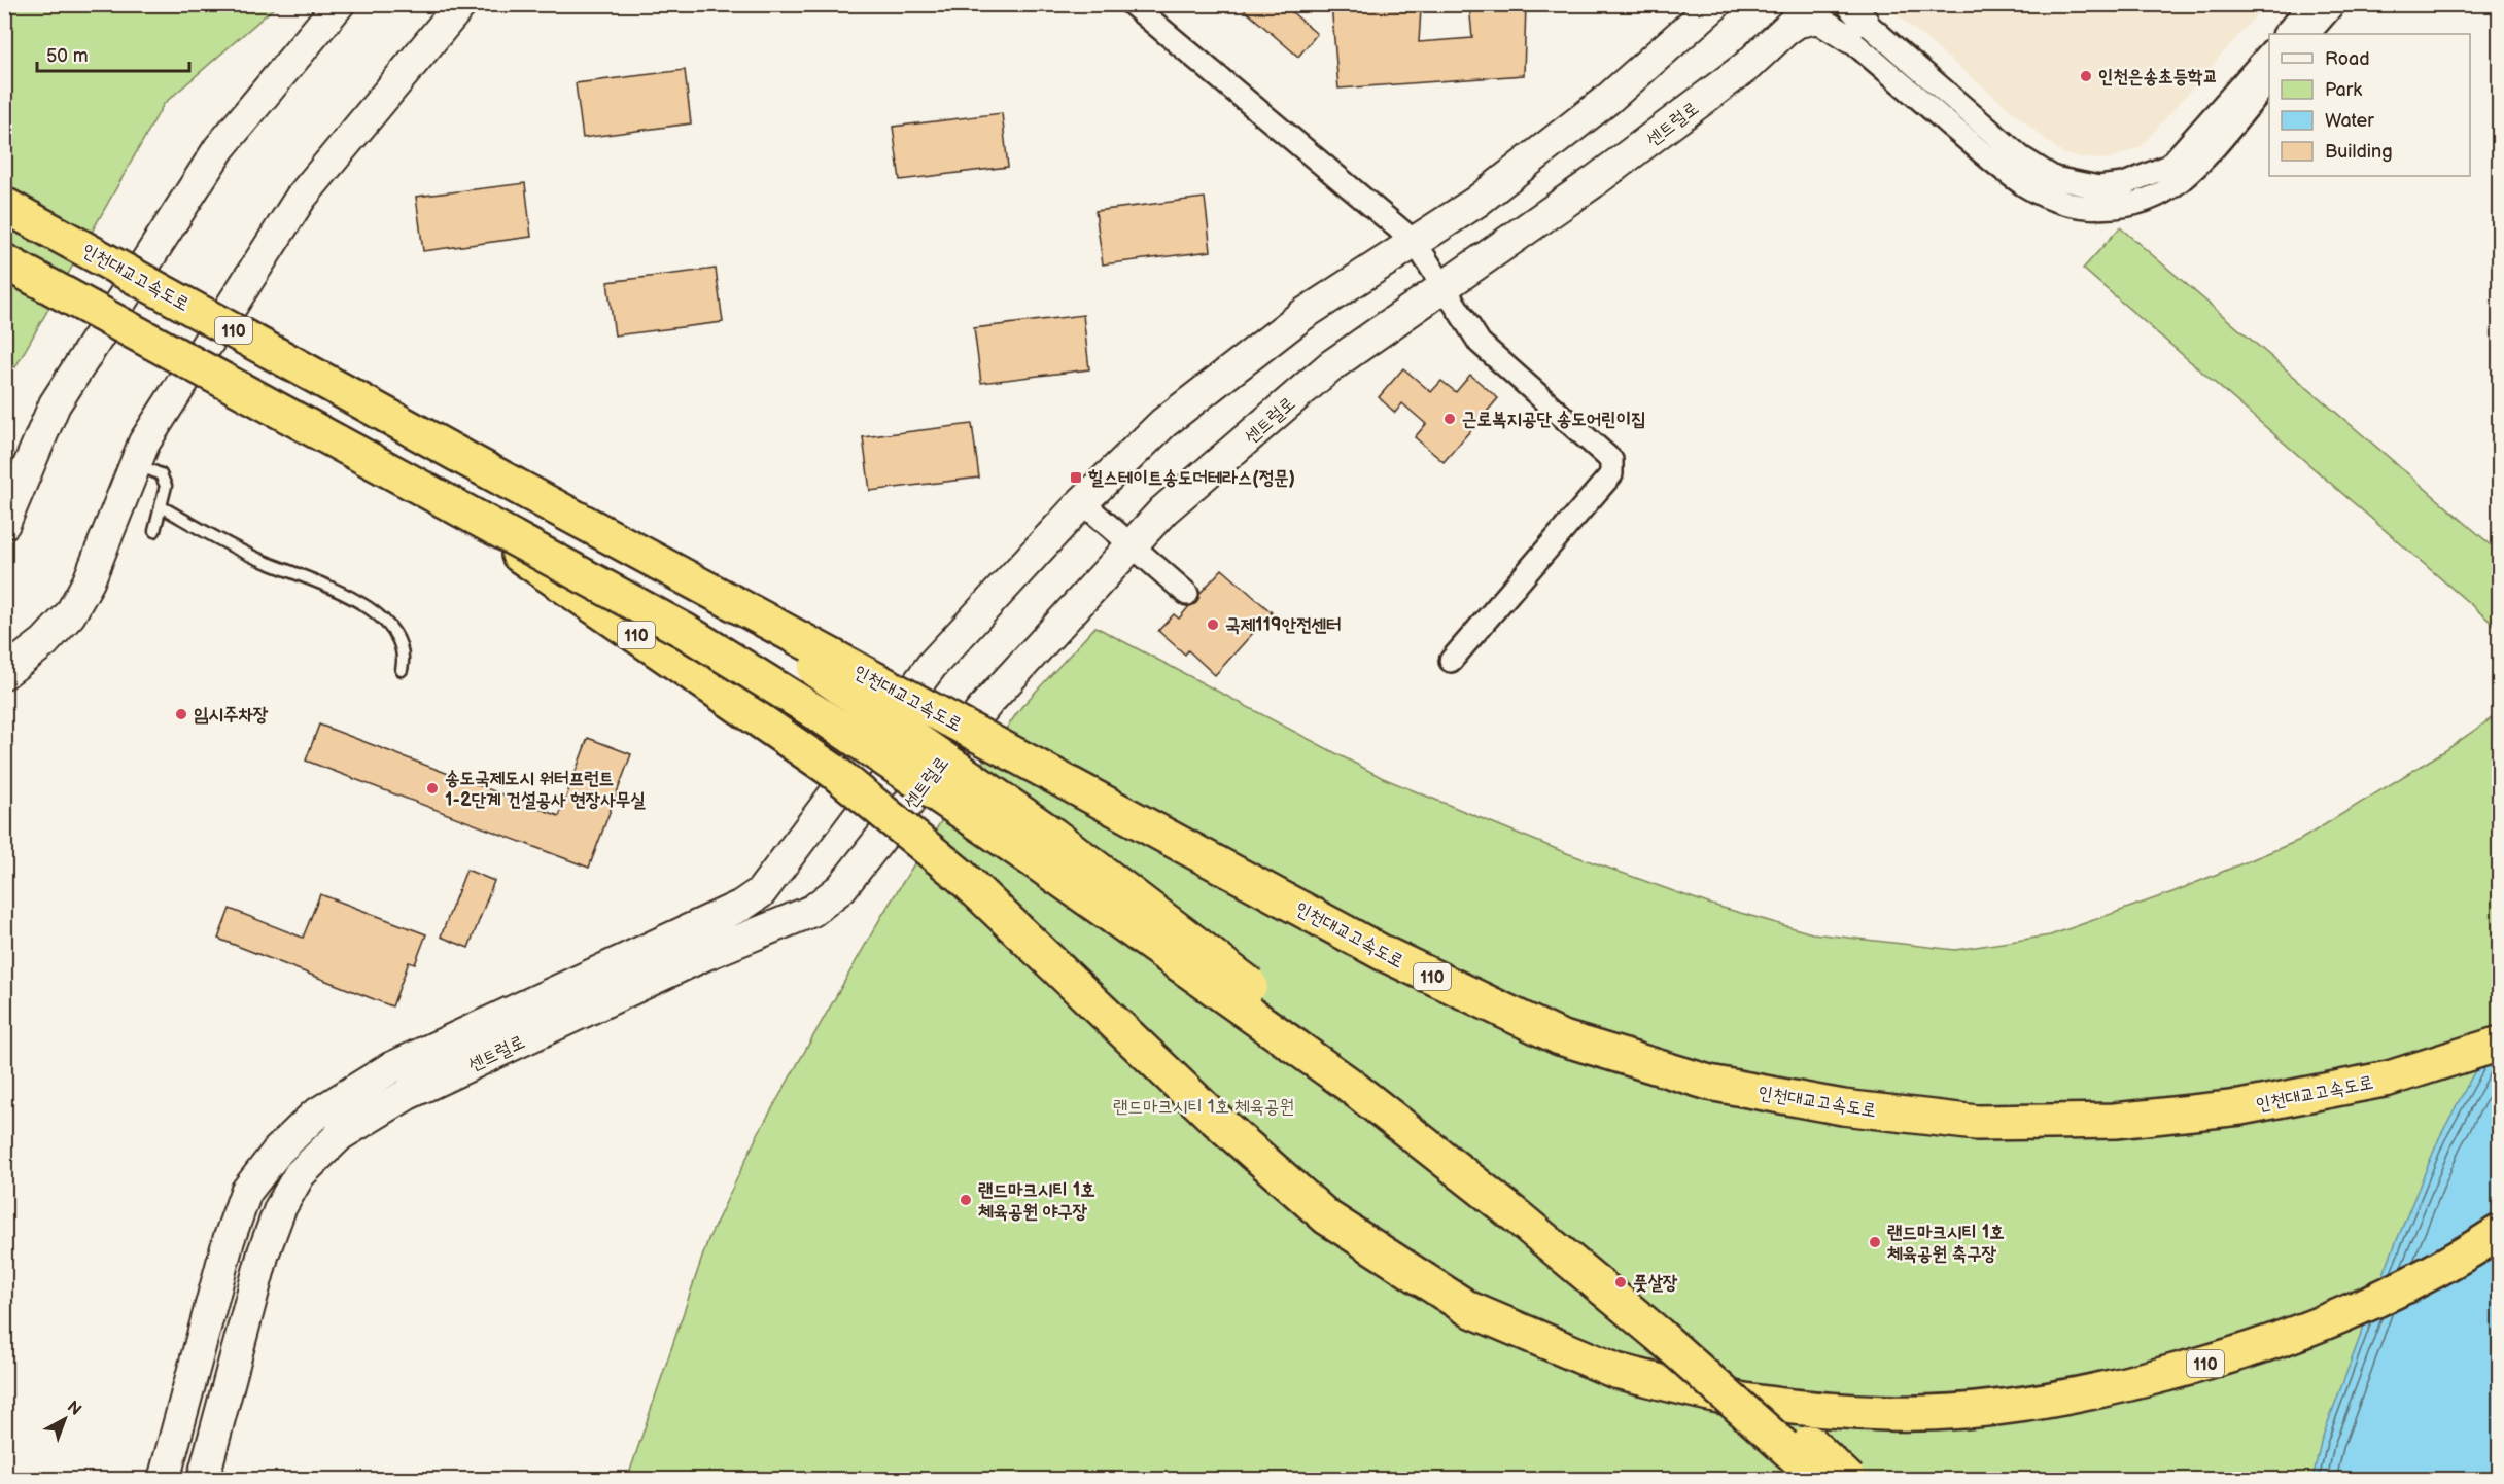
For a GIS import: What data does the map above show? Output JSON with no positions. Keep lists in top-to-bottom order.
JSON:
{
  "streets": {
    "highway": ["인천대교고속도로", "110"],
    "main road": ["센트럴로"]
  },
  "parks": ["랜드마크시티 1호 체육공원"],
  "places": {
    "other": [
      "인천은송초등학교",
      "근로복지공단 송도어린이집",
      "국제119안전센터",
      "임시주차장",
      "송도국제도시 워터프런트 1-2단계 건설공사 현장사무실",
      "랜드마크시티 1호 체육공원 야구장",
      "랜드마크시티 1호 체육공원 축구장",
      "풋살장"
    ],
    "transit": ["힐스테이트송도더테라스(정문)"]
  },
  "legend": [
    "Road",
    "Park",
    "Water",
    "Building"
  ],
  "scale_bar": "50 m",
  "north": "top right"
}
